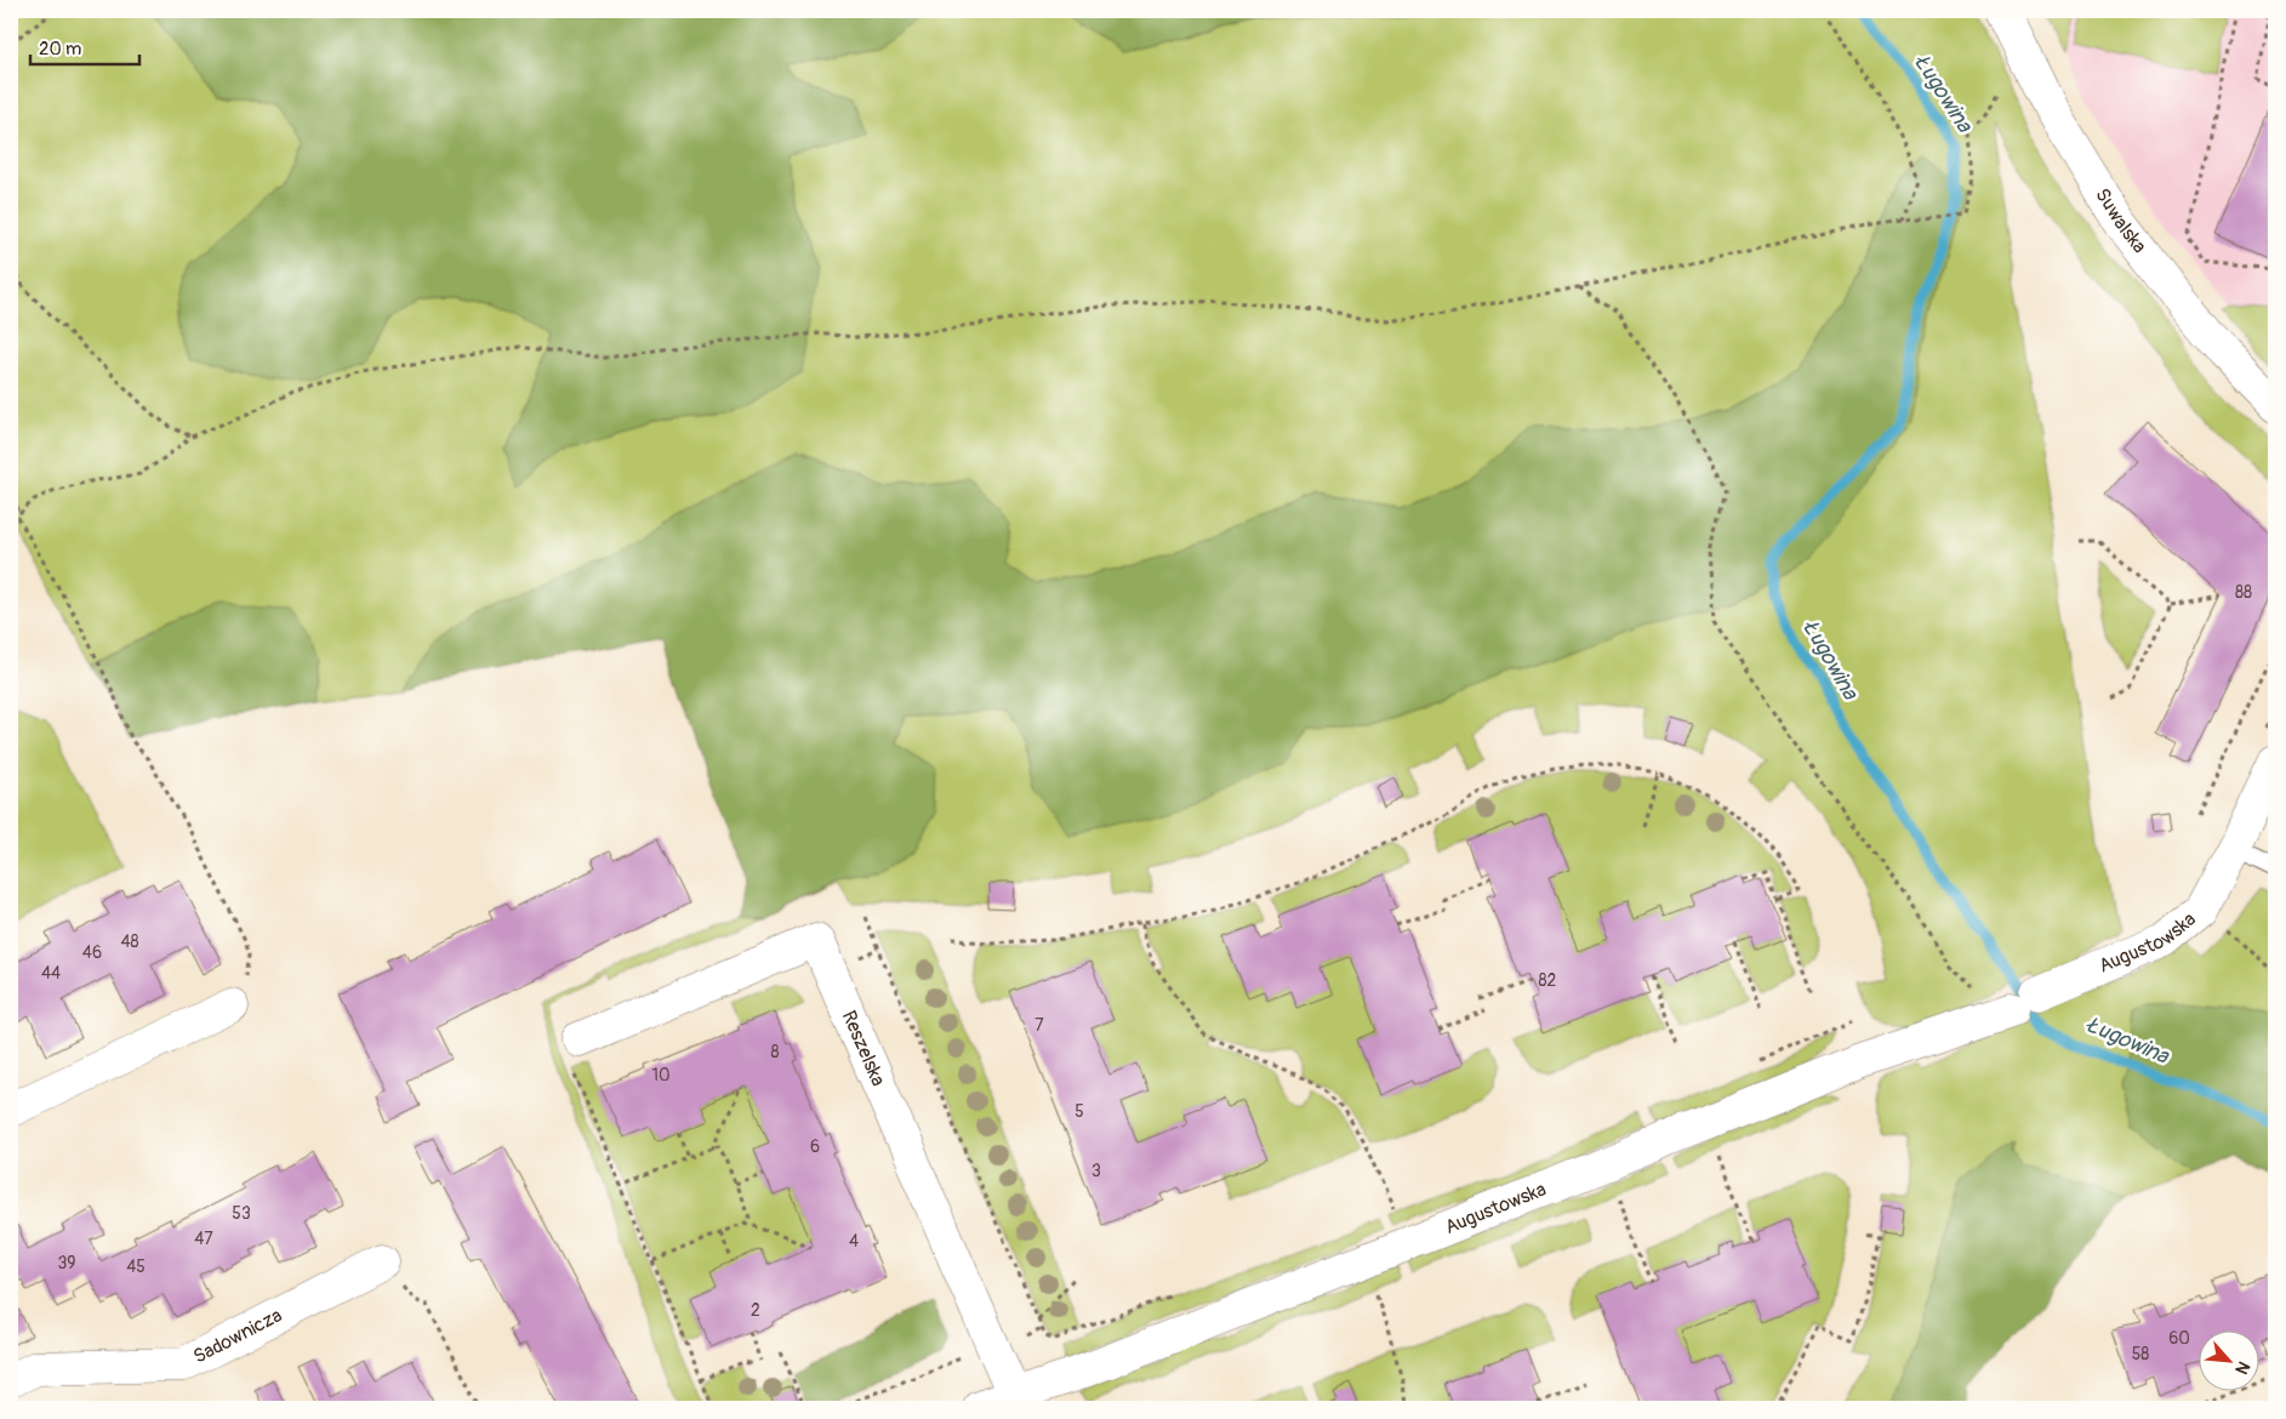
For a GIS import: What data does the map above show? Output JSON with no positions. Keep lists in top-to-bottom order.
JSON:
{
  "streets": {
    "street": [
      "Suwalska",
      "Augustowska",
      "Reszelska",
      "Sadownicza"
    ]
  },
  "crossings": [
    ["Augustowska", "Reszelska"]
  ],
  "water": ["Ługowina"],
  "house_numbers": [
    "88",
    "48",
    "46",
    "44",
    "82",
    "7",
    "8",
    "10",
    "5",
    "6",
    "3",
    "53",
    "47",
    "4",
    "39",
    "45",
    "2",
    "60",
    "58"
  ],
  "scale_bar": "20 m",
  "north": "bottom right"
}
